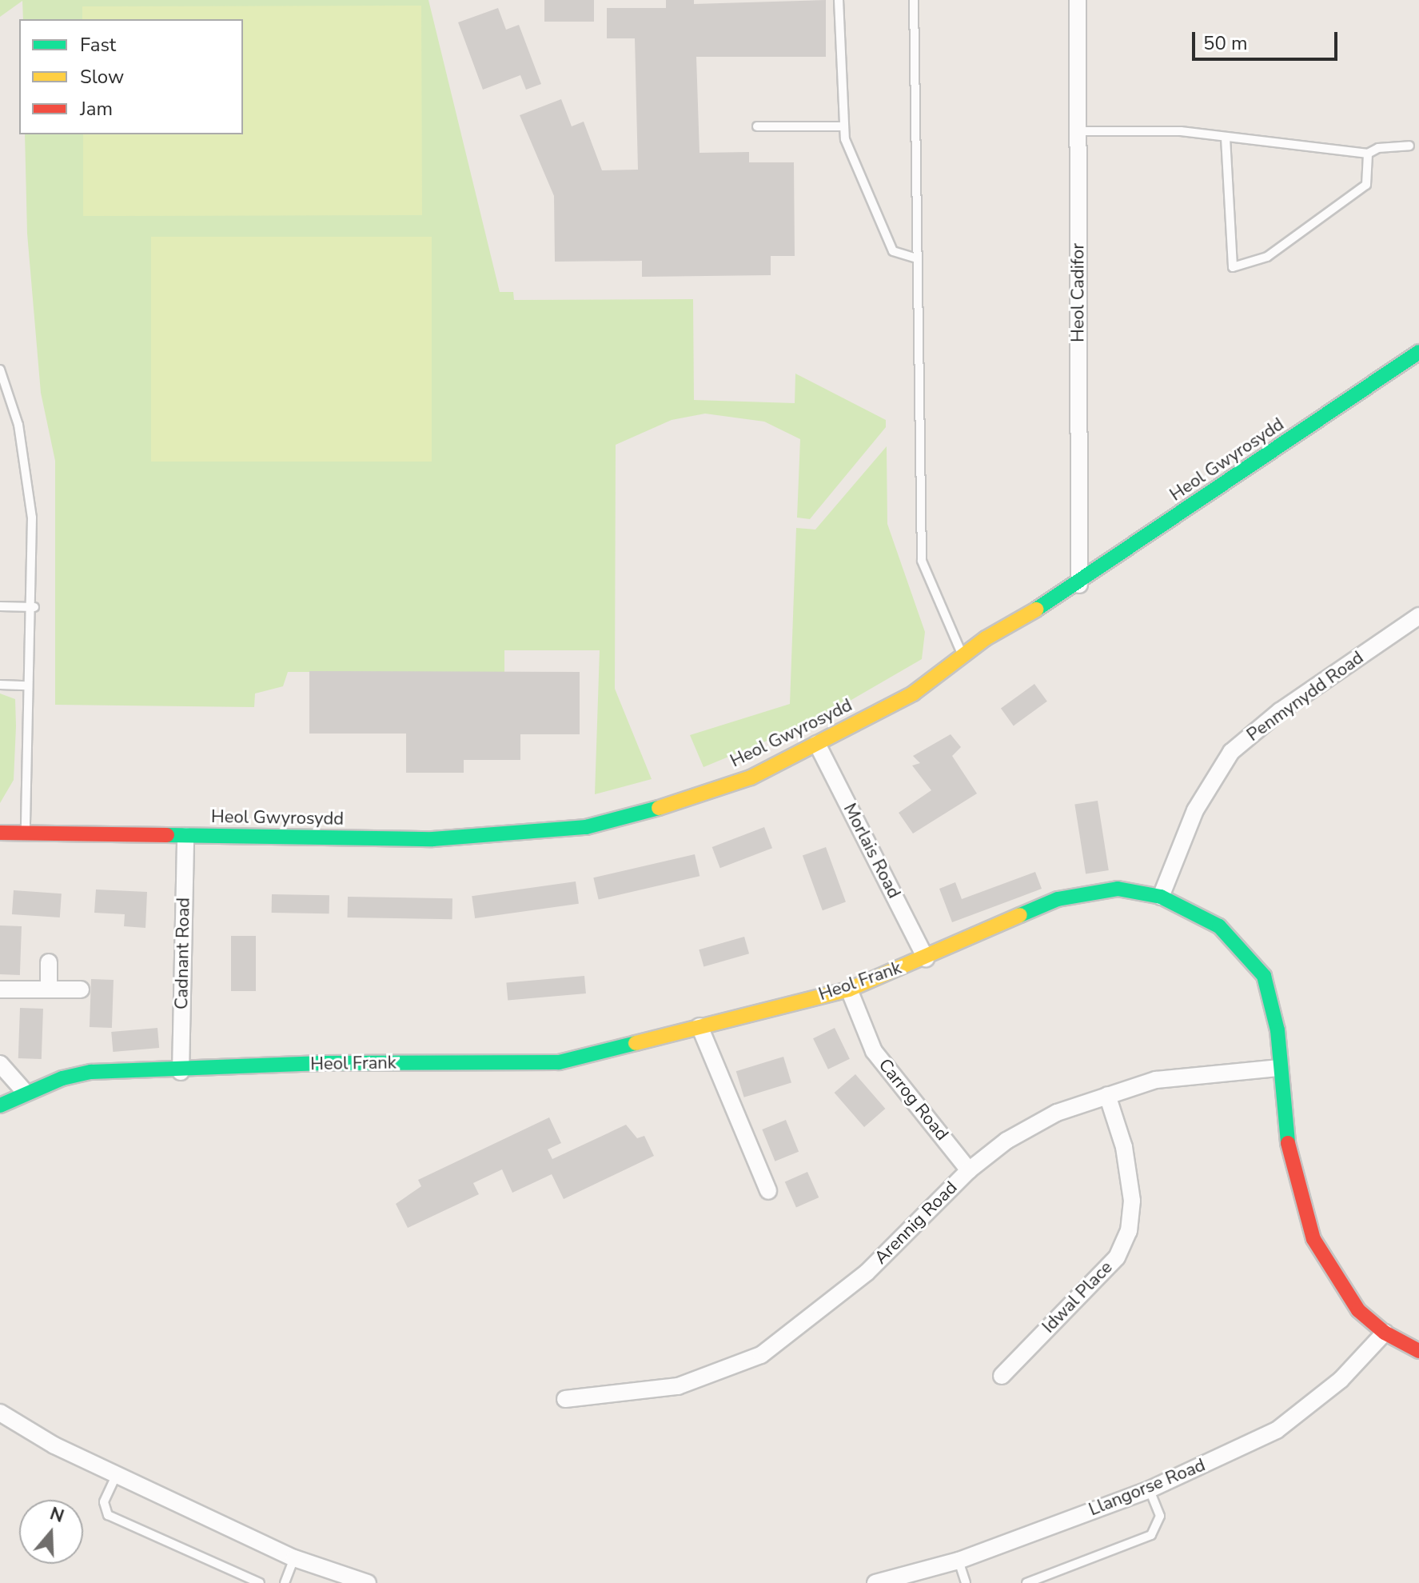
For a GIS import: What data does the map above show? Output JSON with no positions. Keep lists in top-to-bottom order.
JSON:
{
  "streets": {
    "street": [
      "Heol Cadifor",
      "Heol Gwyrosydd",
      "Penmynydd Road",
      "Morlais Road",
      "Cadnant Road",
      "Heol Frank",
      "Carrog Road",
      "Arennig Road",
      "Idwal Place",
      "Llangorse Road"
    ]
  },
  "crossings": [
    ["Heol Cadifor", "Heol Gwyrosydd"],
    ["Heol Gwyrosydd", "Morlais Road"],
    ["Heol Gwyrosydd", "Cadnant Road"],
    ["Penmynydd Road", "Heol Frank"],
    ["Morlais Road", "Heol Frank"],
    ["Cadnant Road", "Heol Frank"],
    ["Heol Frank", "Carrog Road"],
    ["Heol Frank", "Arennig Road"],
    ["Heol Frank", "Llangorse Road"],
    ["Carrog Road", "Arennig Road"],
    ["Arennig Road", "Idwal Place"]
  ],
  "legend": ["Fast", "Slow", "Jam"],
  "scale_bar": "50 m",
  "north": "top"
}
